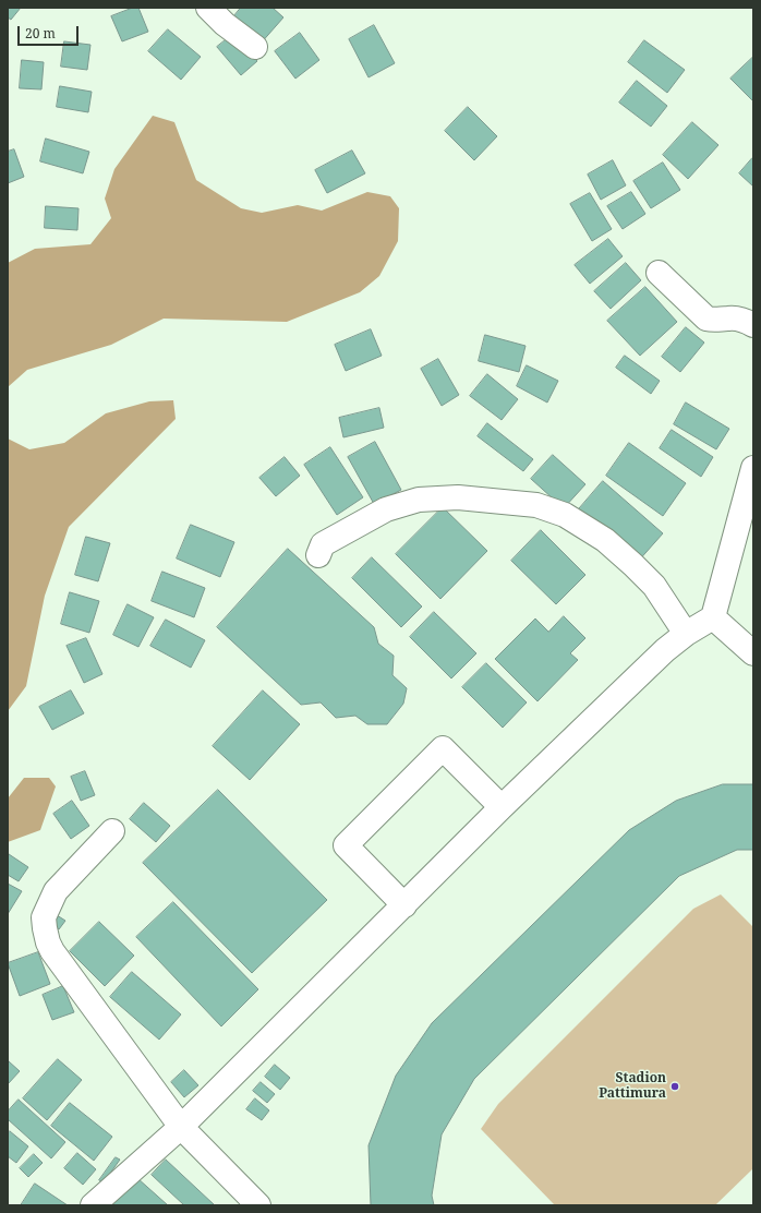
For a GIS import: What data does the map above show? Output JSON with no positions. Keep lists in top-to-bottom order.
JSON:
{
  "places": ["Stadion Pattimura"],
  "scale_bar": "20 m"
}
